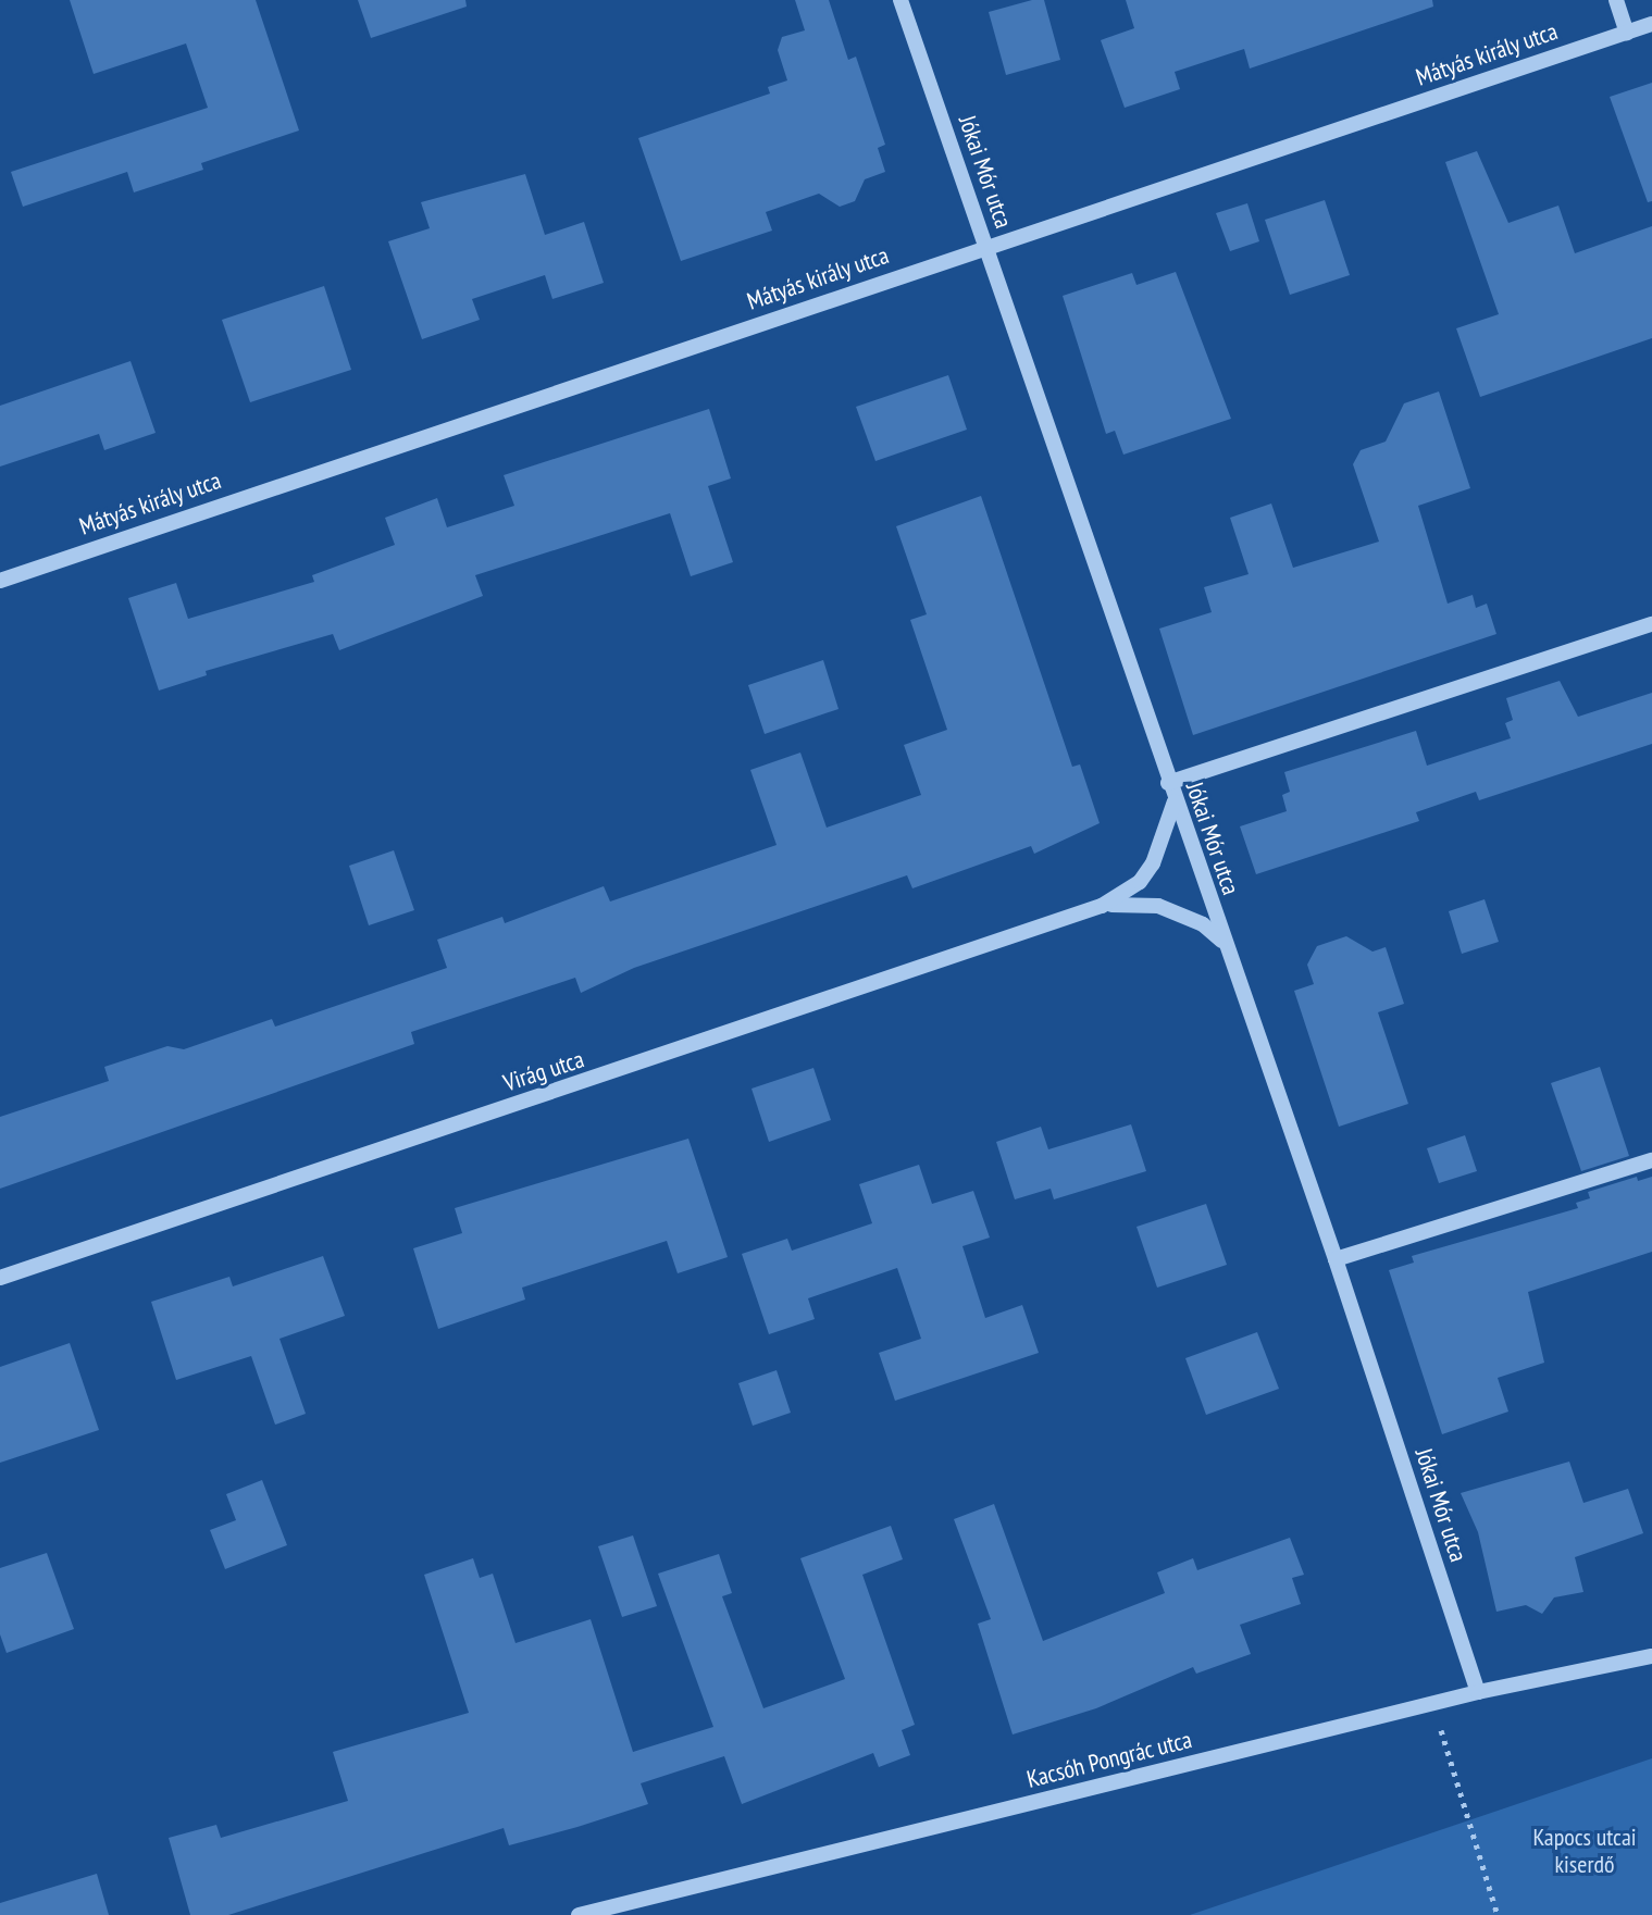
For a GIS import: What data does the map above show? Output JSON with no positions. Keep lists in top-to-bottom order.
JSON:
{
  "streets": {
    "street": [
      "Mátyás király utca",
      "Jókai Mór utca",
      "Virág utca",
      "Kacsóh Pongrác utca"
    ]
  },
  "crossings": [
    ["Mátyás király utca", "Jókai Mór utca"],
    ["Jókai Mór utca", "Virág utca"],
    ["Jókai Mór utca", "Kacsóh Pongrác utca"]
  ],
  "parks": ["Kapocs utcai kiserdő"]
}
